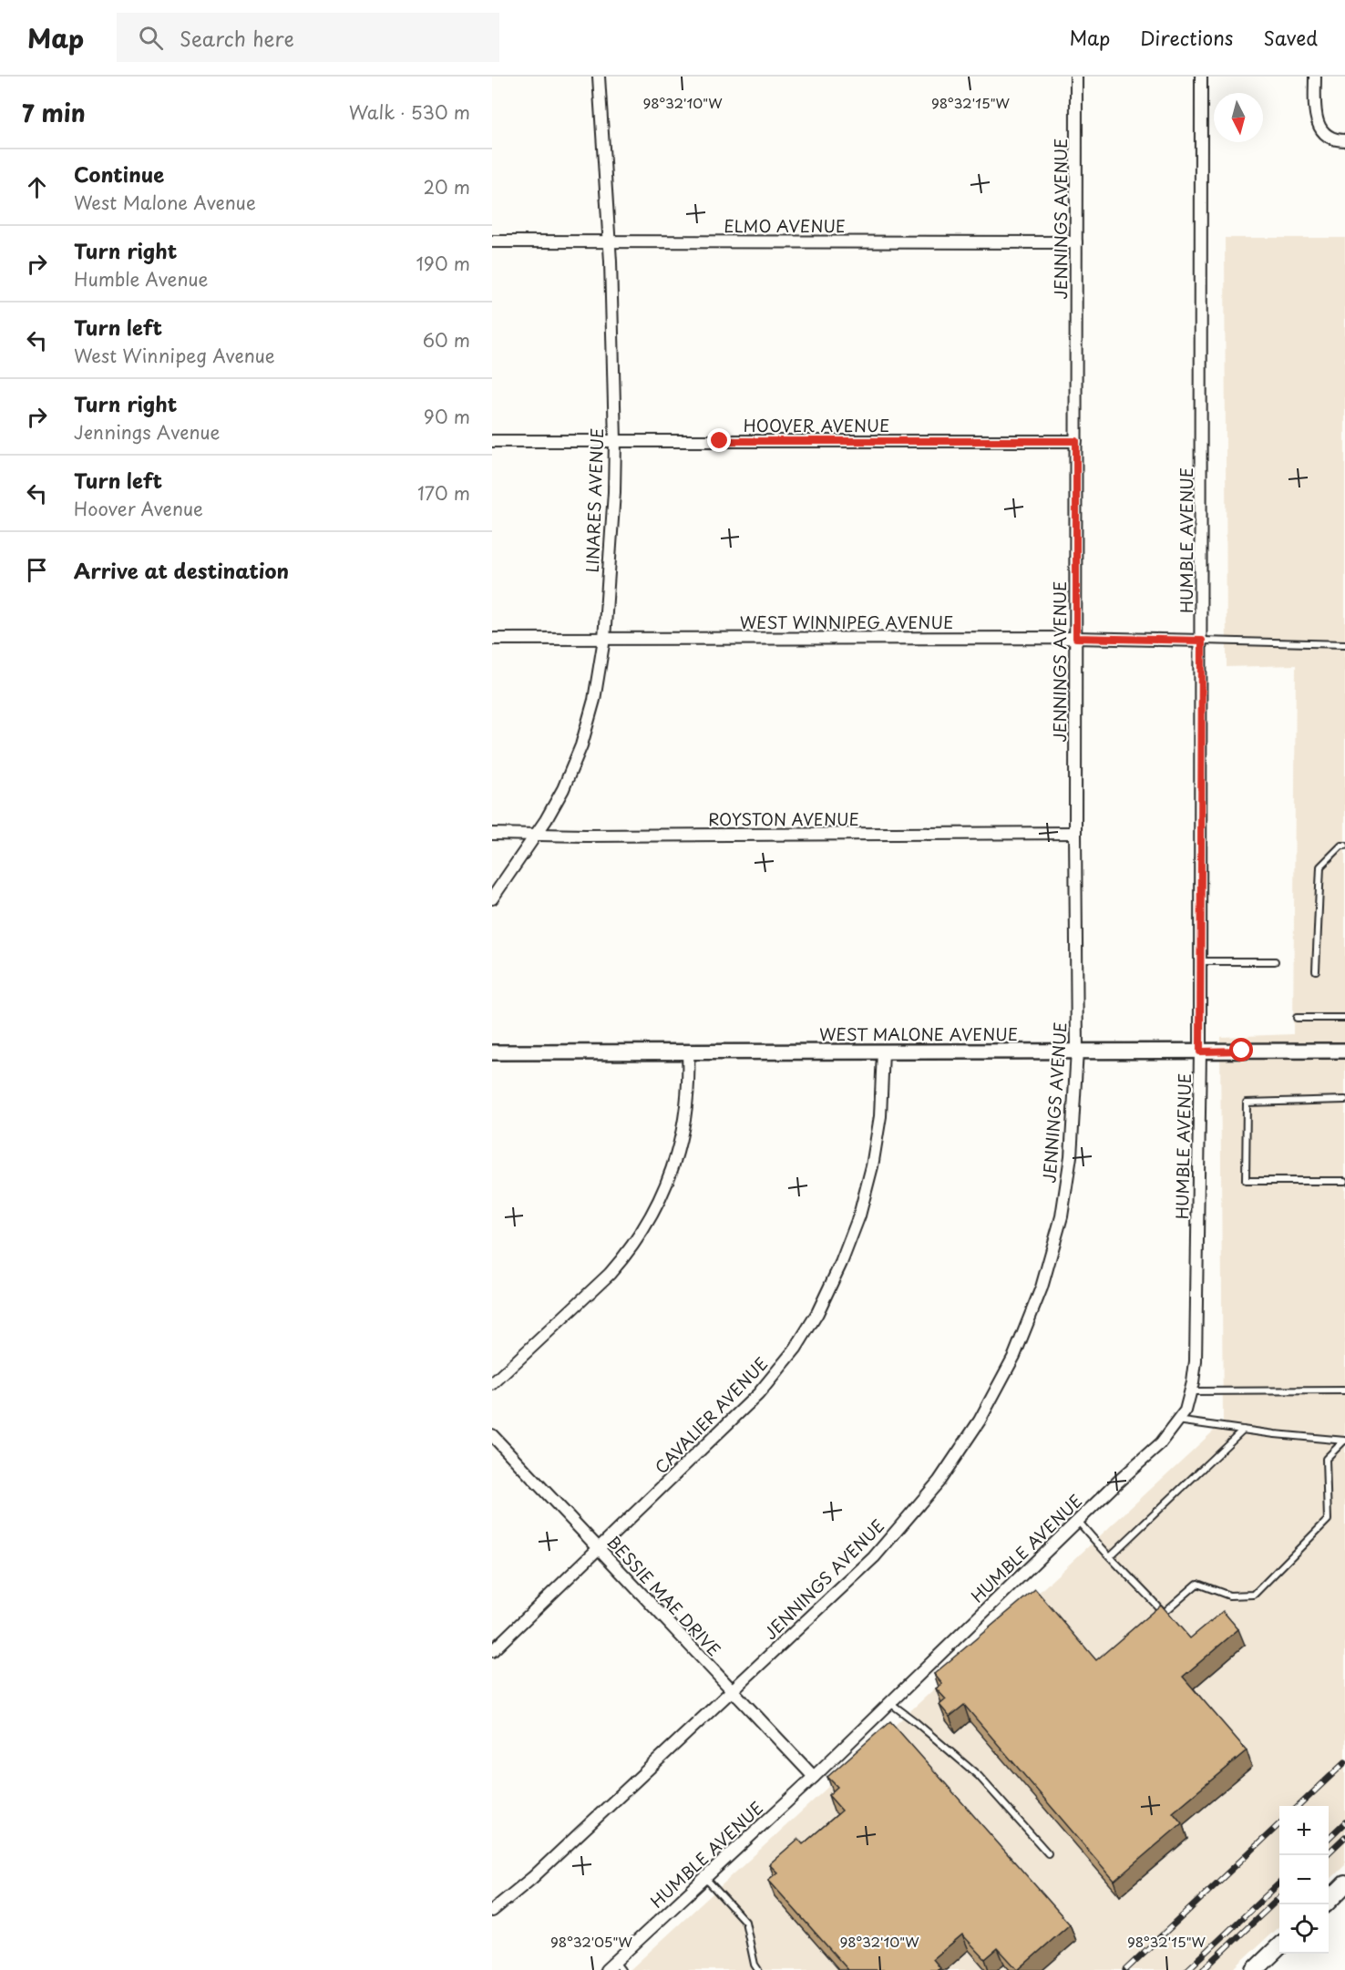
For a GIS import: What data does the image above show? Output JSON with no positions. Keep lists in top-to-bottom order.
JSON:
{
  "streets": {
    "street": [
      "JENNINGS AVENUE",
      "ELMO AVENUE",
      "HOOVER AVENUE",
      "LINARES AVENUE",
      "HUMBLE AVENUE",
      "WEST WINNIPEG AVENUE",
      "ROYSTON AVENUE",
      "WEST MALONE AVENUE",
      "CAVALIER AVENUE",
      "BESSIE MAE DRIVE"
    ]
  },
  "crossings": [
    ["JENNINGS AVENUE", "ELMO AVENUE"],
    ["JENNINGS AVENUE", "HOOVER AVENUE"],
    ["JENNINGS AVENUE", "WEST WINNIPEG AVENUE"],
    ["JENNINGS AVENUE", "ROYSTON AVENUE"],
    ["JENNINGS AVENUE", "WEST MALONE AVENUE"],
    ["JENNINGS AVENUE", "BESSIE MAE DRIVE"],
    ["ELMO AVENUE", "LINARES AVENUE"],
    ["HOOVER AVENUE", "LINARES AVENUE"],
    ["LINARES AVENUE", "WEST WINNIPEG AVENUE"],
    ["LINARES AVENUE", "ROYSTON AVENUE"],
    ["HUMBLE AVENUE", "WEST WINNIPEG AVENUE"],
    ["HUMBLE AVENUE", "WEST MALONE AVENUE"],
    ["HUMBLE AVENUE", "BESSIE MAE DRIVE"],
    ["WEST MALONE AVENUE", "CAVALIER AVENUE"],
    ["CAVALIER AVENUE", "BESSIE MAE DRIVE"]
  ],
  "north": "bottom",
  "page": {
    "header": "Map",
    "search": "Search here",
    "nav": ["Map", "Directions", "Saved"],
    "heading": ["7 min", "Walk · 530 m"],
    "list": [
      ["Continue", "West Malone Avenue", "20 m"],
      ["Turn right", "Humble Avenue", "190 m"],
      ["Turn left", "West Winnipeg Avenue", "60 m"],
      ["Turn right", "Jennings Avenue", "90 m"],
      ["Turn left", "Hoover Avenue", "170 m"],
      "Arrive at destination"
    ],
    "map_buttons": ["+", "−"]
  },
  "coordinates": ["98°32'10\"W", "98°32'15\"W", "98°32'05\"W"]
}
